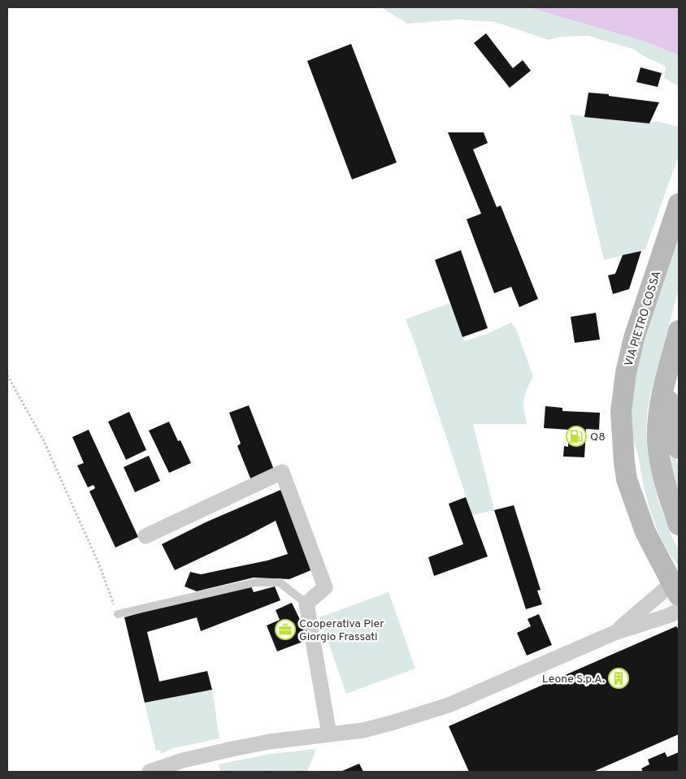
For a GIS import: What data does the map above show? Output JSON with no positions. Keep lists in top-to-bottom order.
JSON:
{
  "streets": {
    "main road": ["VIA PIETRO COSSA"]
  },
  "places": {
    "fuel station": ["Q8"],
    "office": ["Cooperativa Pier Giorgio Frassati"],
    "building": ["Leone S.p.A."]
  }
}
